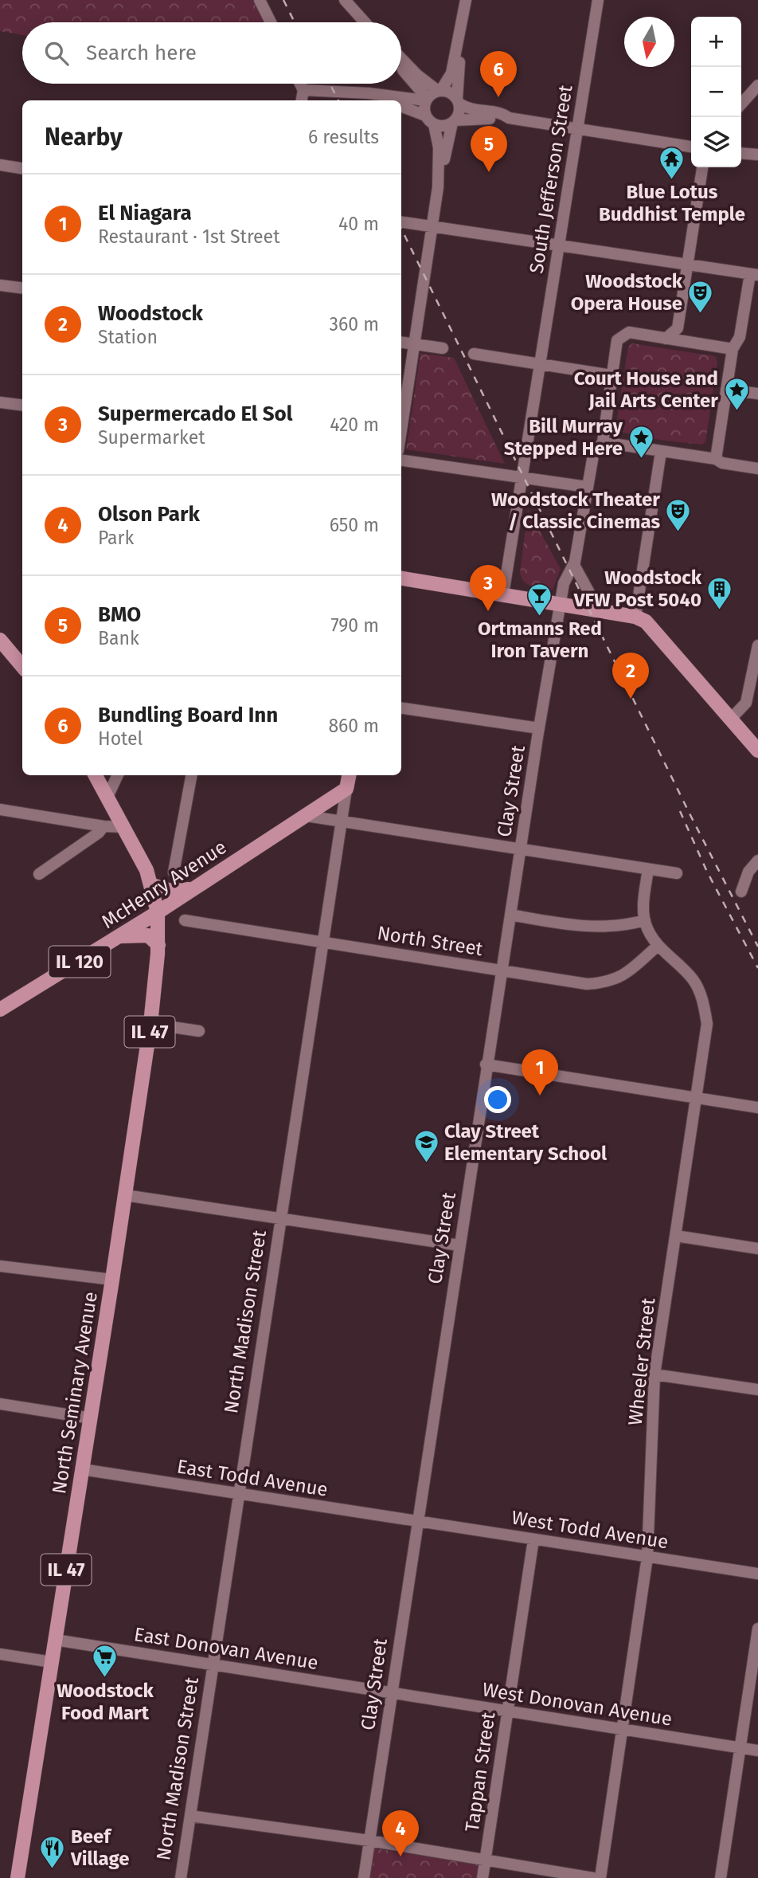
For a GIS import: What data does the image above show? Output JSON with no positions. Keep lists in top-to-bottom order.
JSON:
{
  "streets": {
    "main road": [
      "McHenry Avenue",
      "IL 120",
      "IL 47",
      "North Madison Street",
      "North Seminary Avenue"
    ],
    "street": [
      "South Jefferson Street",
      "Clay Street",
      "North Street",
      "Wheeler Street",
      "East Todd Avenue",
      "West Todd Avenue",
      "East Donovan Avenue",
      "West Donovan Avenue",
      "Tappan Street"
    ]
  },
  "crossings": [
    ["Clay Street", "North Street"],
    ["Clay Street", "East Todd Avenue"],
    ["Clay Street", "West Todd Avenue"],
    ["Clay Street", "East Donovan Avenue"],
    ["Clay Street", "West Donovan Avenue"],
    ["McHenry Avenue", "IL 47"],
    ["McHenry Avenue", "North Madison Street"],
    ["McHenry Avenue", "North Seminary Avenue"],
    ["North Street", "North Madison Street"],
    ["North Street", "Wheeler Street"],
    ["IL 47", "North Seminary Avenue"],
    ["North Madison Street", "East Todd Avenue"],
    ["North Madison Street", "East Donovan Avenue"],
    ["Wheeler Street", "West Todd Avenue"],
    ["Wheeler Street", "West Donovan Avenue"],
    ["North Seminary Avenue", "East Todd Avenue"],
    ["North Seminary Avenue", "East Donovan Avenue"],
    ["East Todd Avenue", "West Todd Avenue"],
    ["West Todd Avenue", "Tappan Street"],
    ["East Donovan Avenue", "West Donovan Avenue"],
    ["West Donovan Avenue", "Tappan Street"]
  ],
  "places": {
    "temple": ["Blue Lotus Buddhist Temple"],
    "theatre": ["Woodstock Opera House", "Woodstock Theater / Classic Cinemas"],
    "place": ["Court House and Jail Arts Center", "Bill Murray Stepped Here"],
    "building": ["Woodstock VFW Post 5040"],
    "bar": ["Ortmanns Red Iron Tavern"],
    "school or university": ["Clay Street Elementary School"],
    "supermarket": ["Woodstock Food Mart"],
    "restaurant": ["Beef Village"]
  },
  "north": "bottom",
  "page": {
    "map_buttons": ["+", "−"],
    "search": "Search here",
    "pins": [
      "6",
      "5",
      "3",
      "2",
      "1",
      "4"
    ],
    "heading": ["Nearby", "6 results"],
    "list": [
      {
        "mark": "1",
        "name": "El Niagara",
        "note": "Restaurant · 1st Street",
        "value": "40 m"
      },
      {
        "mark": "2",
        "name": "Woodstock",
        "note": "Station",
        "value": "360 m"
      },
      {
        "mark": "3",
        "name": "Supermercado El Sol",
        "note": "Supermarket",
        "value": "420 m"
      },
      {
        "mark": "4",
        "name": "Olson Park",
        "note": "Park",
        "value": "650 m"
      },
      {
        "mark": "5",
        "name": "BMO",
        "note": "Bank",
        "value": "790 m"
      },
      {
        "mark": "6",
        "name": "Bundling Board Inn",
        "note": "Hotel",
        "value": "860 m"
      }
    ]
  }
}
